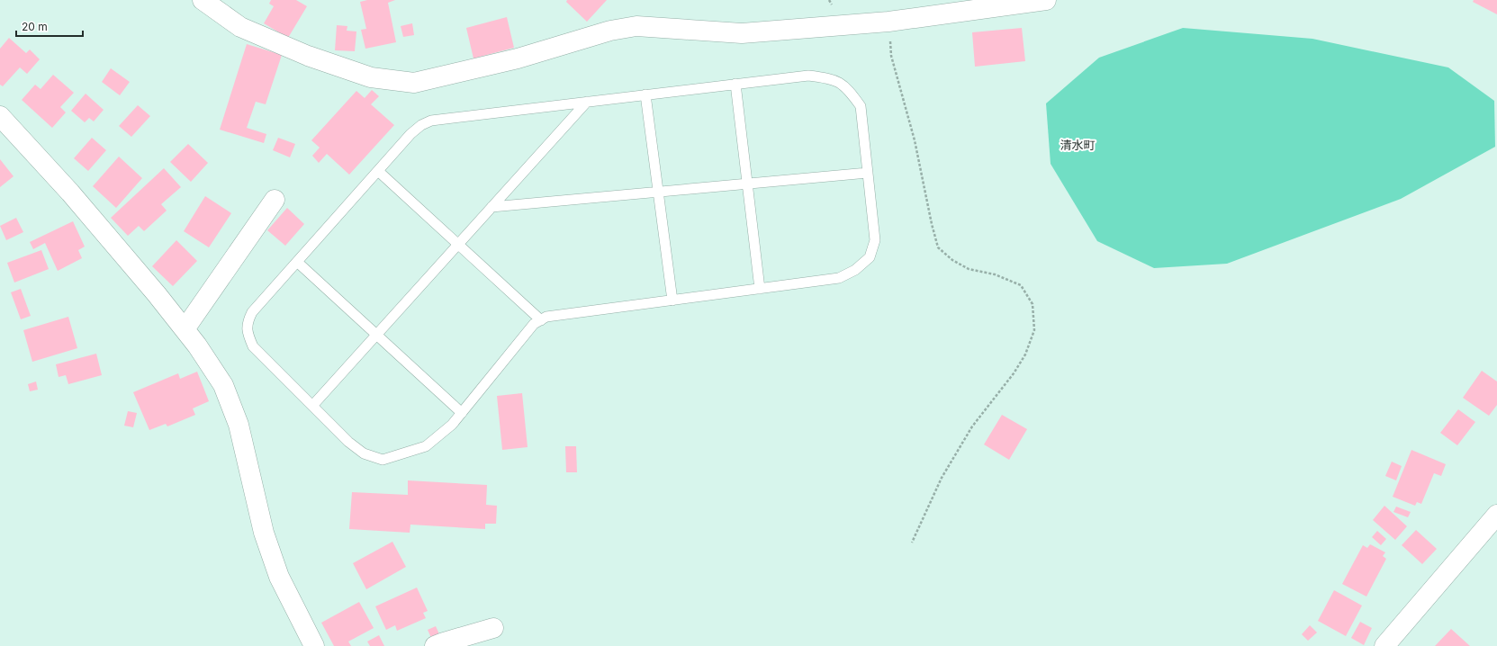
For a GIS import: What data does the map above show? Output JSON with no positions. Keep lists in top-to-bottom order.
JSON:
{
  "districts": ["清水町"],
  "scale_bar": "20 m"
}
